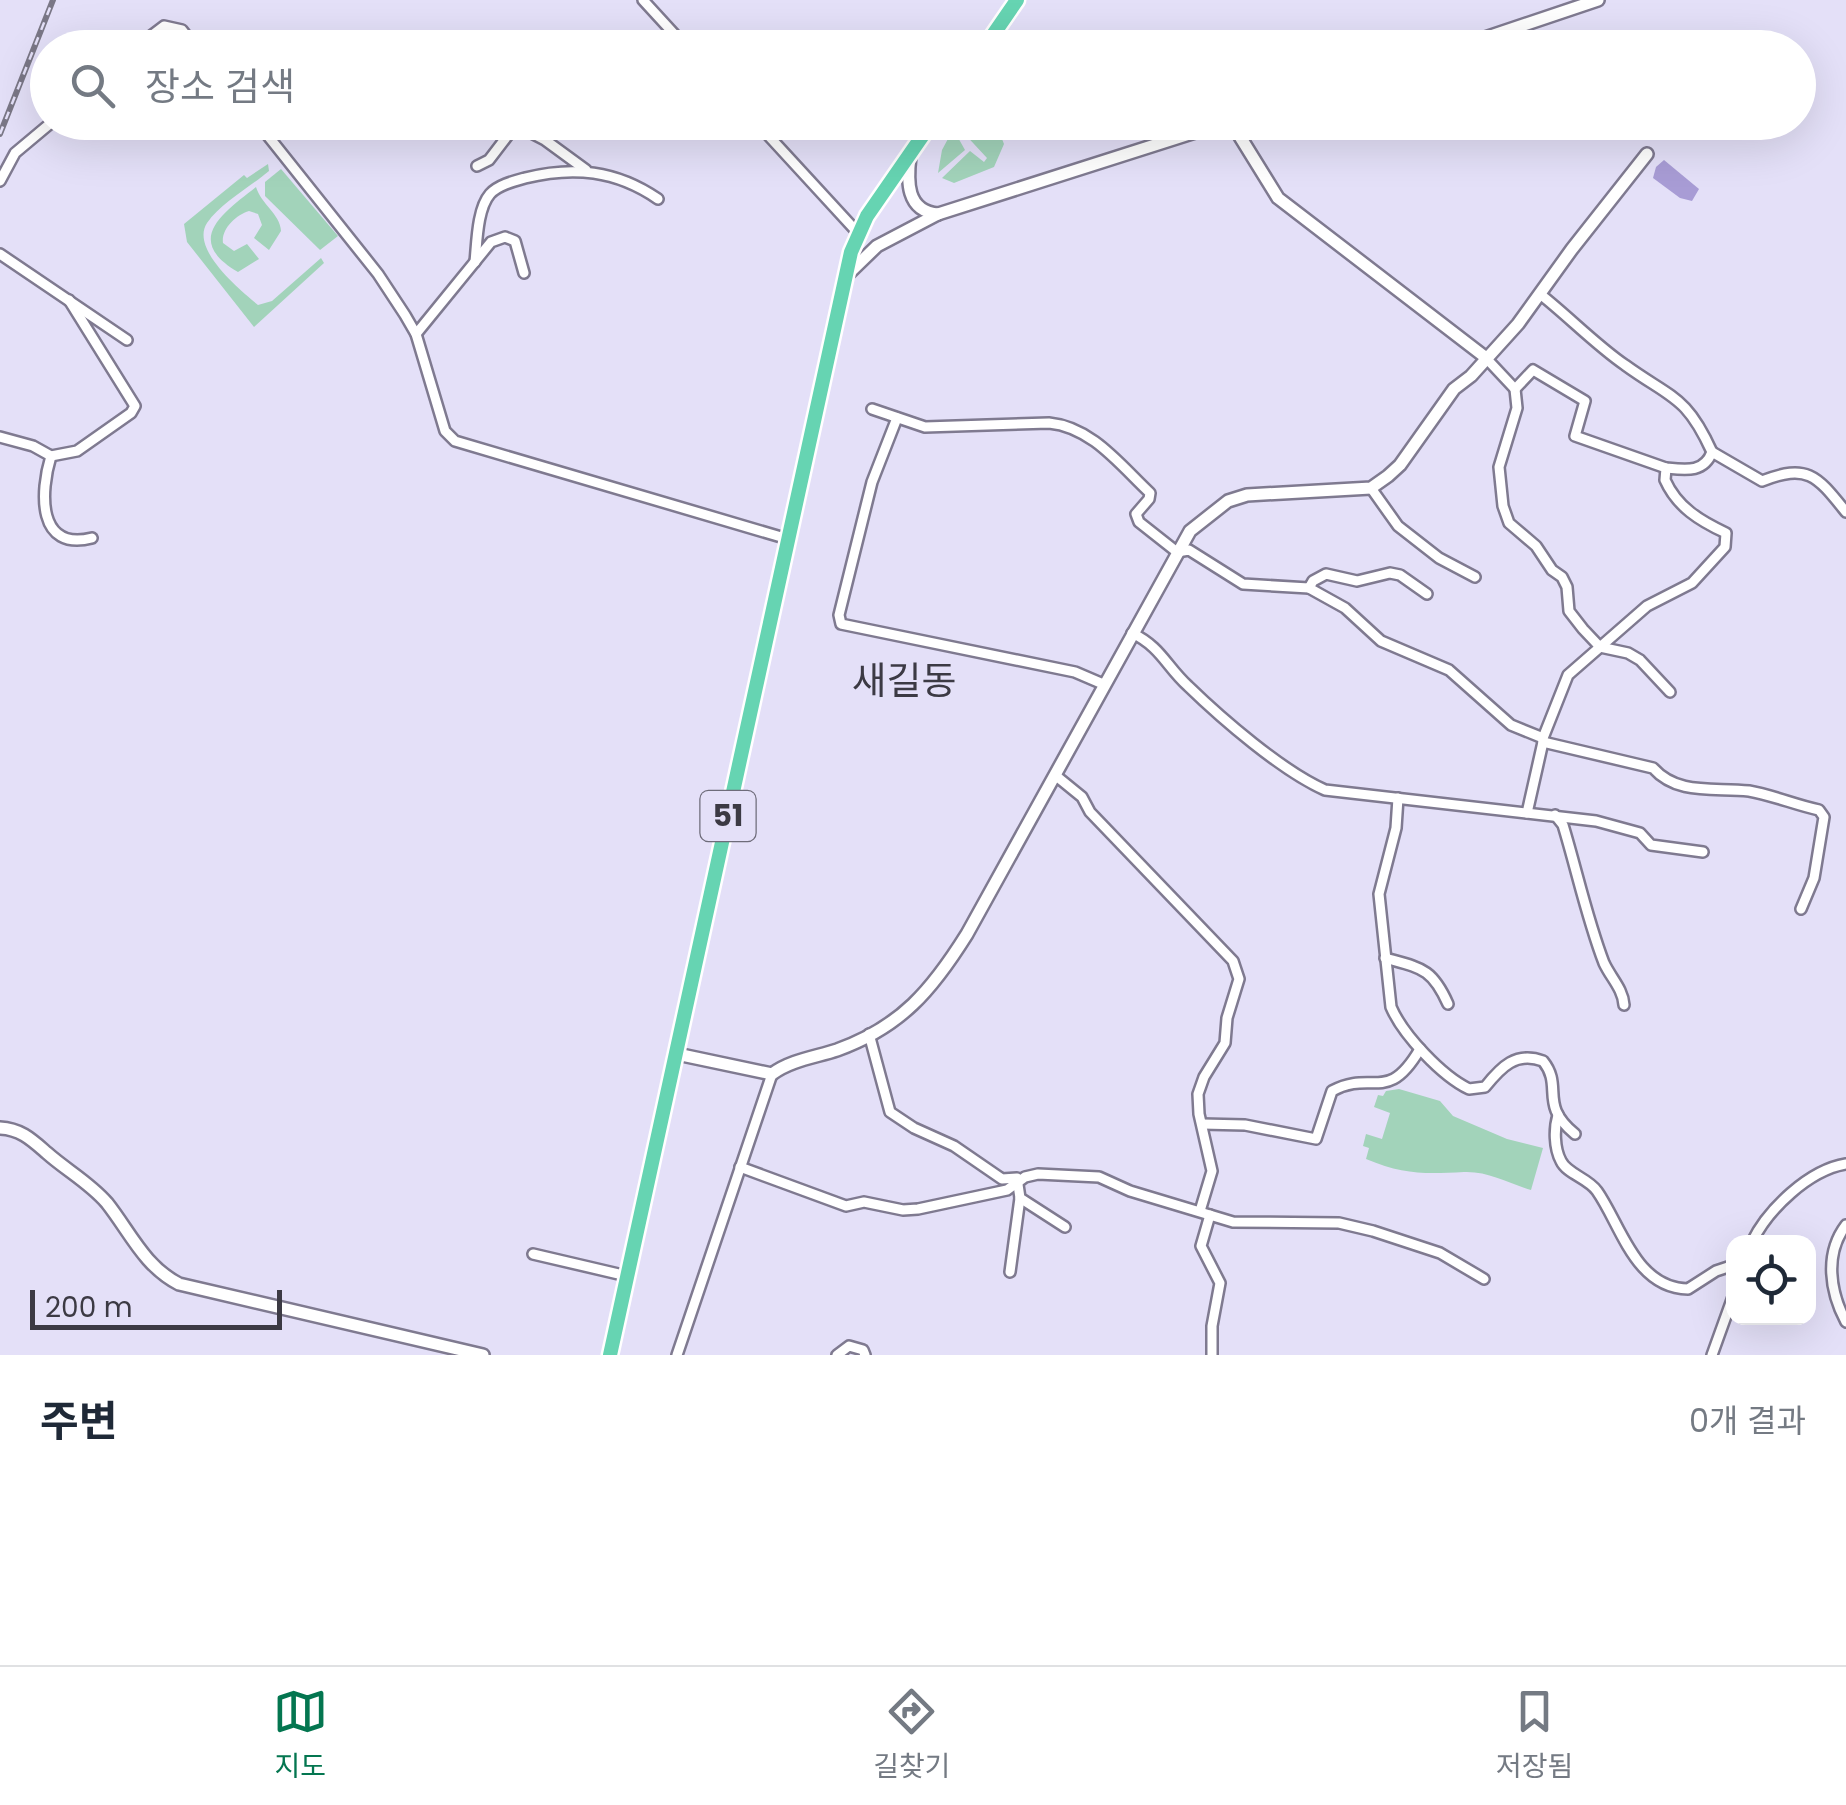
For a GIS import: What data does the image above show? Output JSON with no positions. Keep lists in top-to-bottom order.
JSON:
{
  "streets": {
    "main road": ["51"]
  },
  "districts": ["새길동"],
  "scale_bar": "200 m",
  "page": {
    "search": "장소 검색",
    "scale": "200 m",
    "heading": ["주변", "0개 결과"],
    "nav": ["지도", "길찾기", "저장됨"]
  }
}
